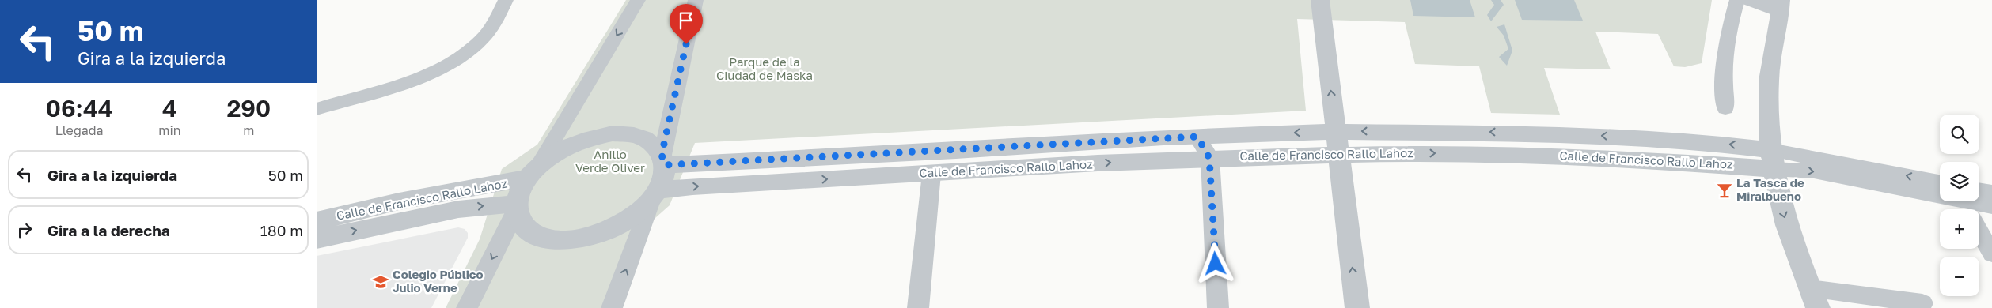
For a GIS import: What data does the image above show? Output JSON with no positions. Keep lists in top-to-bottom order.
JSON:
{
  "streets": {
    "street": ["Calle de Francisco Rallo Lahoz"]
  },
  "parks": ["Parque de la Ciudad de Maska", "Anillo Verde Oliver"],
  "places": {
    "bar": ["La Tasca de Miralbueno"],
    "school or university": ["Colegio Público Julio Verne"]
  },
  "page": {
    "turn": ["50 m", "Gira a la izquierda"],
    "eta": [
      "06:44",
      "Llegada",
      "4",
      "min",
      "290",
      "m"
    ],
    "map_buttons": ["+", "−"],
    "list": [
      {
        "name": "Gira a la izquierda",
        "value": "50 m"
      },
      {
        "name": "Gira a la derecha",
        "value": "180 m"
      }
    ]
  }
}
